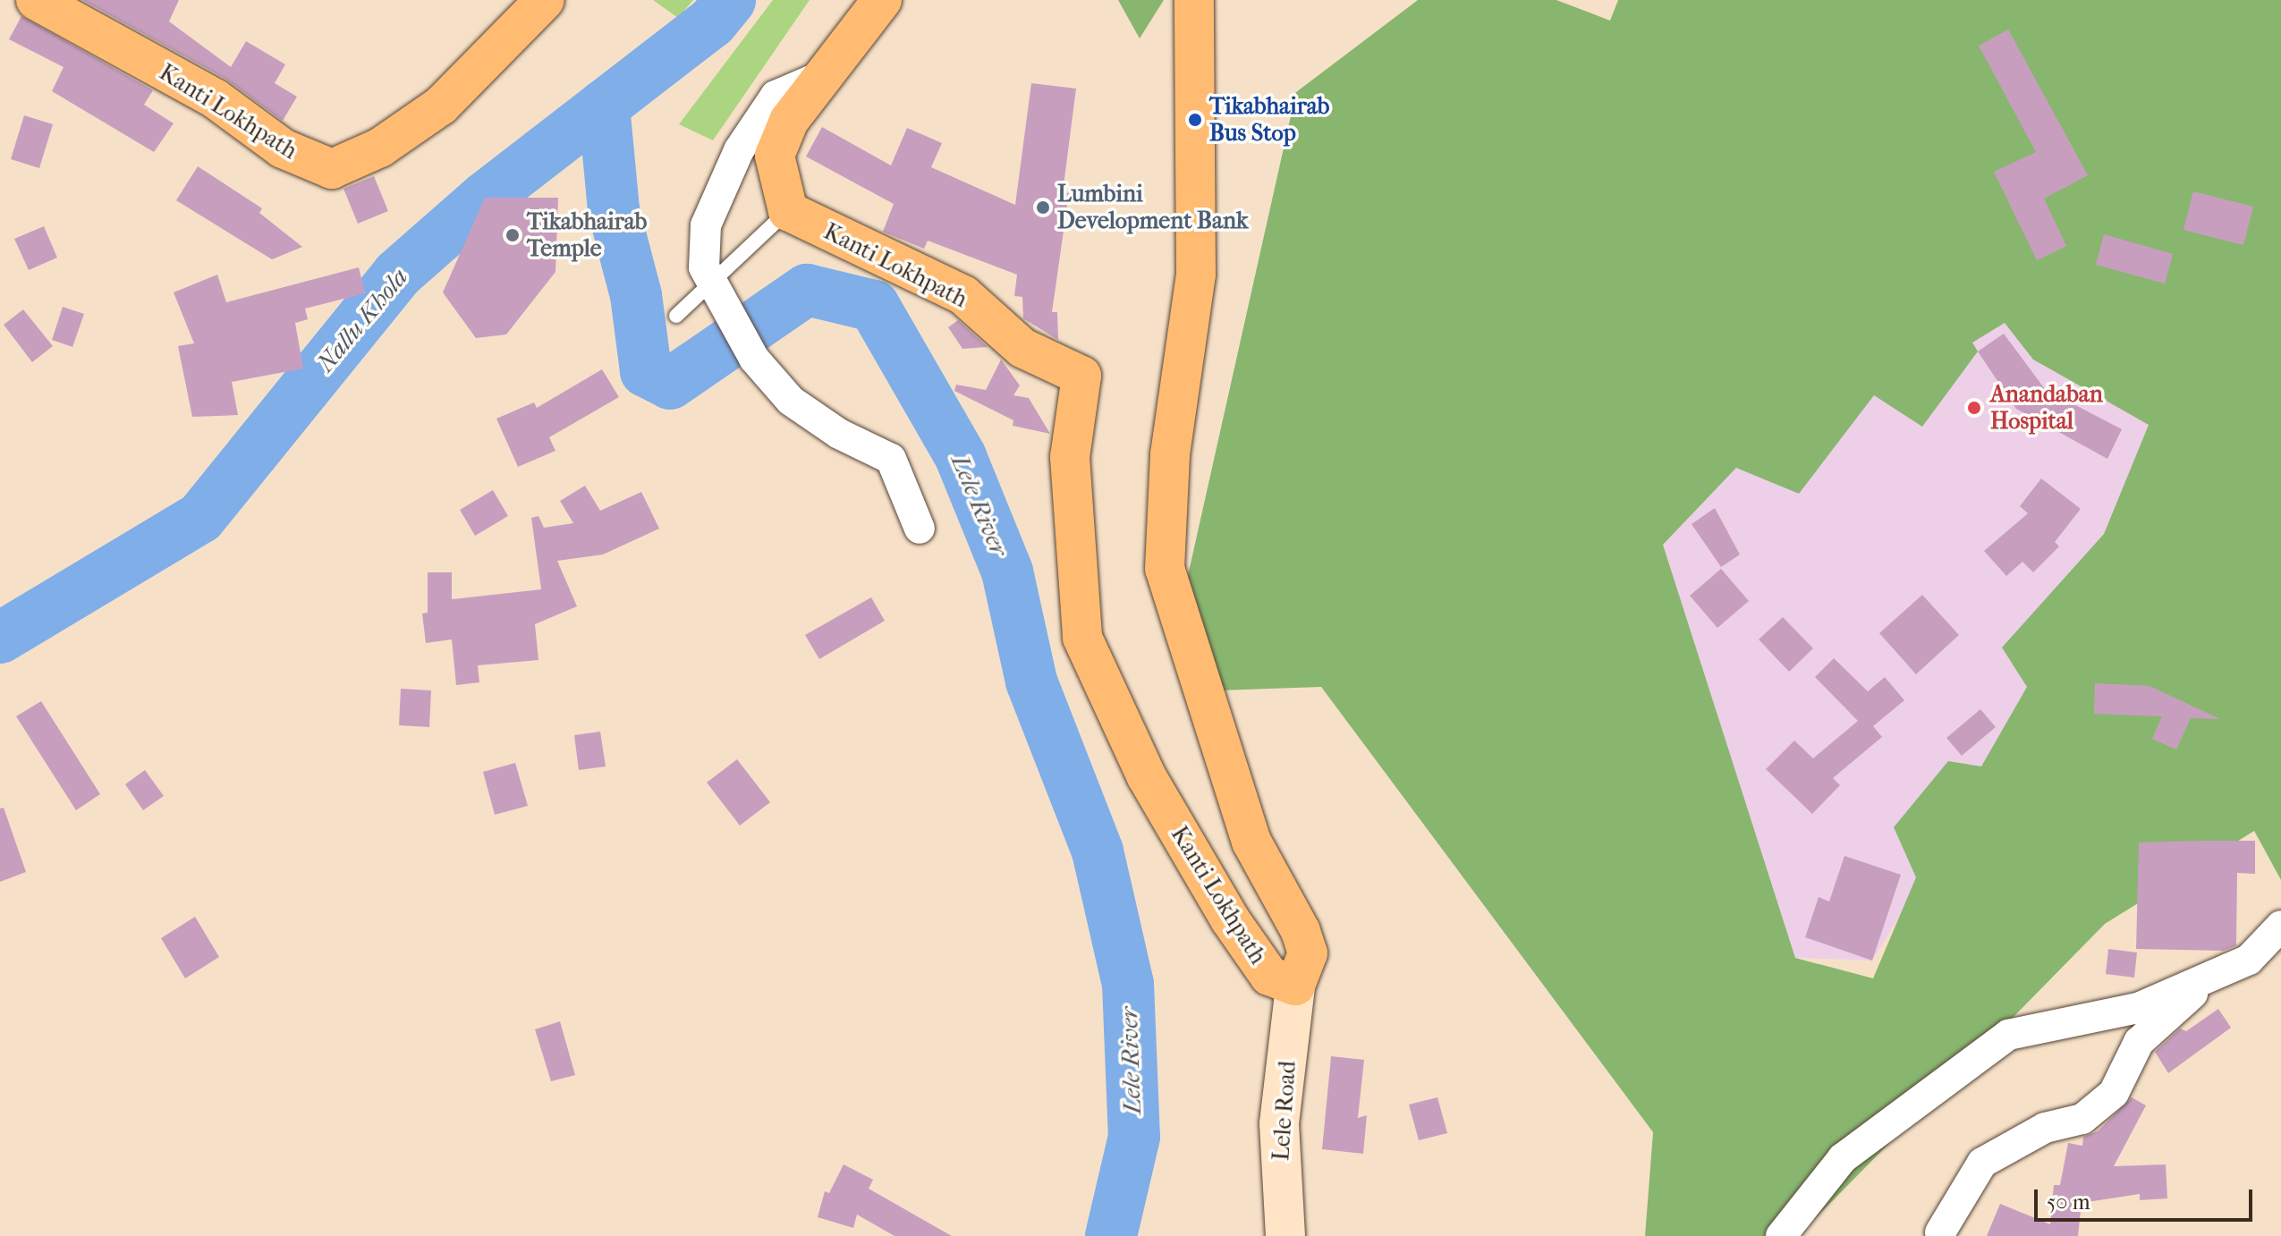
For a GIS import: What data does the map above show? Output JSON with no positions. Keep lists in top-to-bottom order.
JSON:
{
  "streets": {
    "main road": ["Kanti Lokhpath"],
    "street": ["Lele Road"]
  },
  "crossings": [
    ["Kanti Lokhpath", "Lele Road"]
  ],
  "water": ["Nallu Khola", "Lele River"],
  "places": [
    "Tikabhairab Bus Stop",
    "Lumbini Development Bank",
    "Tikabhairab Temple",
    "Anandaban Hospital"
  ],
  "scale_bar": "50 m"
}
